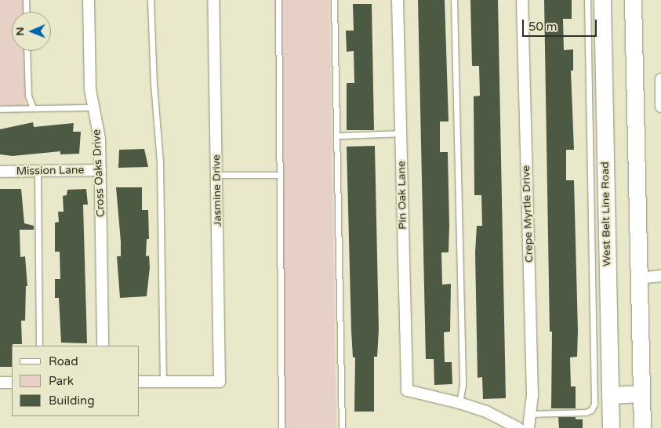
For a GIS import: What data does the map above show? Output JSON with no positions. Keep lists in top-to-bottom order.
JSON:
{
  "streets": {
    "main road": ["West Belt Line Road"],
    "street": [
      "Mission Lane",
      "Cross Oaks Drive",
      "Jasmine Drive",
      "Pin Oak Lane",
      "Crepe Myrtle Drive"
    ]
  },
  "crossings": [
    ["Mission Lane", "Cross Oaks Drive"]
  ],
  "legend": ["Road", "Park", "Building"],
  "scale_bar": "50 m",
  "north": "left"
}
